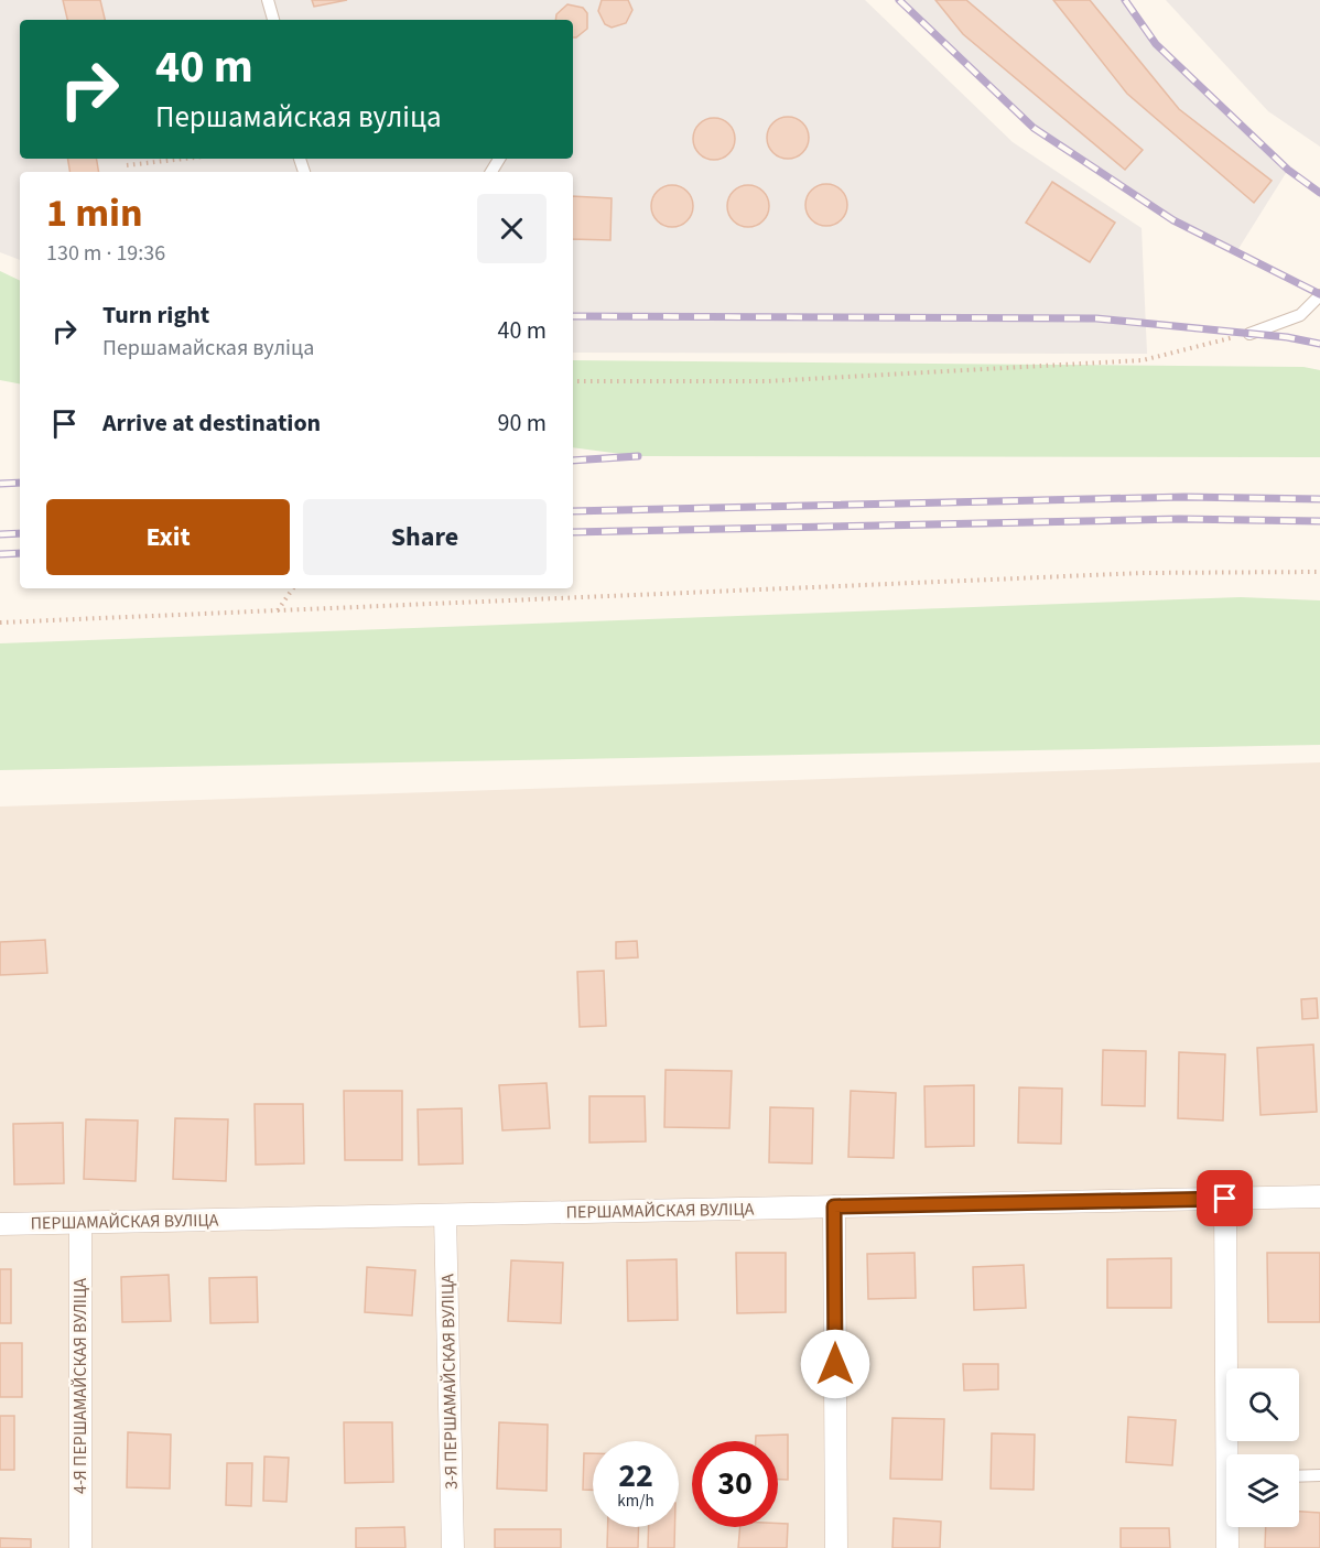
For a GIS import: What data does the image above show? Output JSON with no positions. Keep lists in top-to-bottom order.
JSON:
{
  "streets": {
    "street": ["ПЕРШАМАЙСКАЯ ВУЛІЦА", "3-Я ПЕРШАМАЙСКАЯ ВУЛІЦА", "4-Я ПЕРШАМАЙСКАЯ ВУЛІЦА"]
  },
  "crossings": [
    ["ПЕРШАМАЙСКАЯ ВУЛІЦА", "3-Я ПЕРШАМАЙСКАЯ ВУЛІЦА"],
    ["ПЕРШАМАЙСКАЯ ВУЛІЦА", "4-Я ПЕРШАМАЙСКАЯ ВУЛІЦА"]
  ],
  "page": {
    "turn": ["40 m", "Першамайская вуліца"],
    "heading": ["1 min", "130 m · 19:36"],
    "list": [
      {
        "name": "Turn right",
        "note": "Першамайская вуліца",
        "value": "40 m"
      },
      {
        "name": "Arrive at destination",
        "value": "90 m"
      }
    ],
    "buttons": ["Exit", "Share"],
    "speed": "22 km/h",
    "limit": "30"
  }
}
